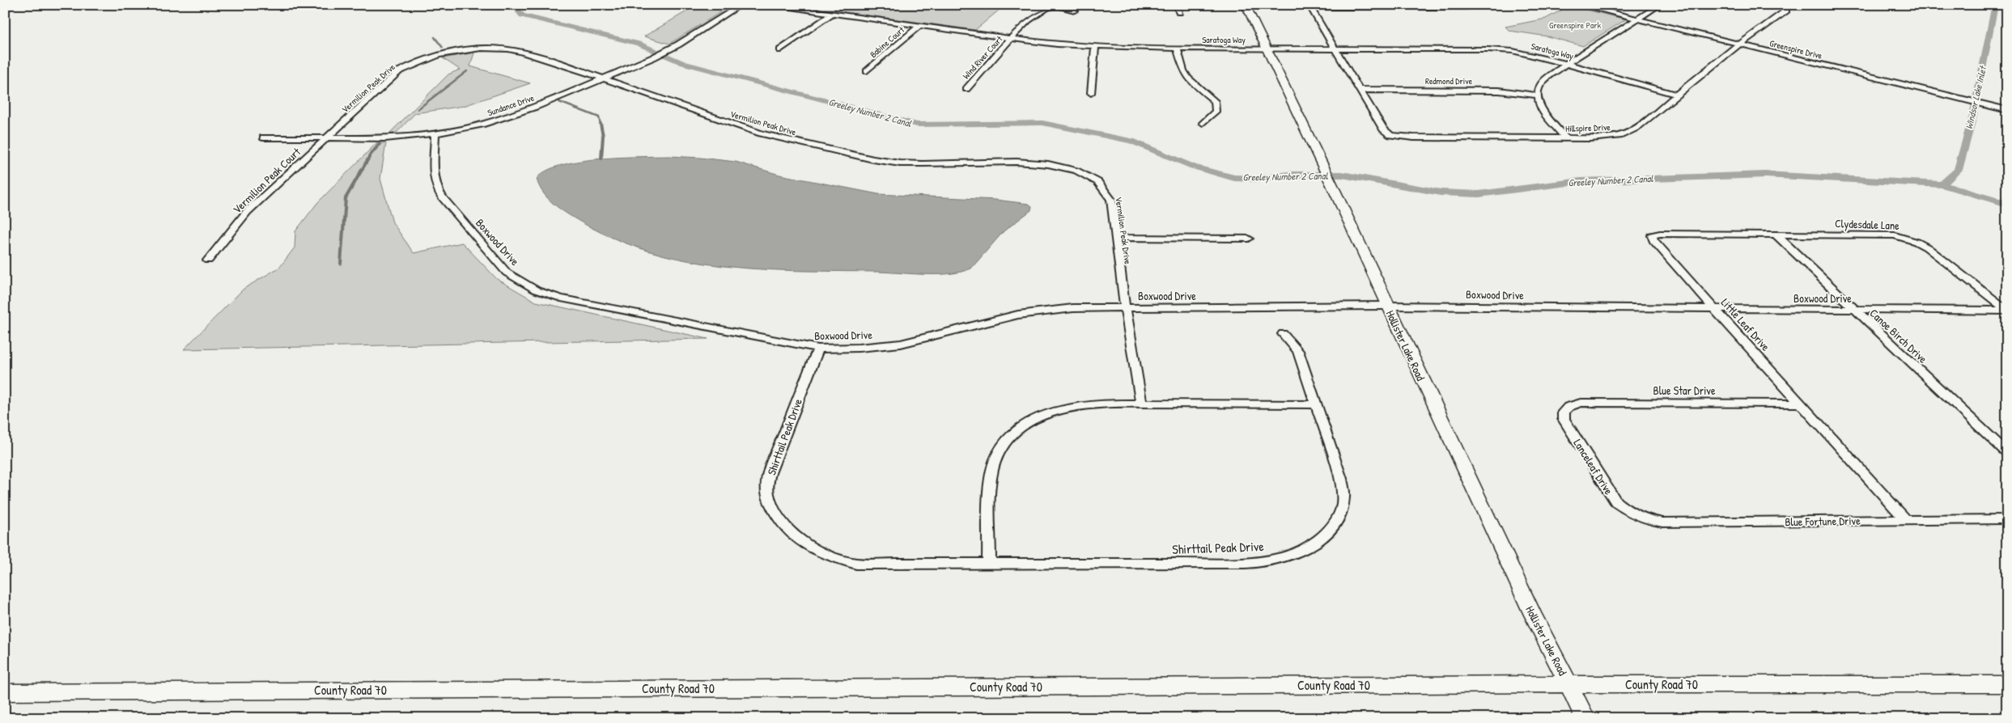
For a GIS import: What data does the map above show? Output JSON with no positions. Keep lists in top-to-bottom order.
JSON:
{
  "streets": {
    "street": [
      "Saratoga Way",
      "Babine Court",
      "Greenspire Drive",
      "Wind River Court",
      "Redmond Drive",
      "Vermilion Peak Drive",
      "Sundance Drive",
      "Hillspire Drive",
      "Vermilion Peak Court",
      "Clydesdale Lane",
      "Boxwood Drive",
      "Little Leaf Drive",
      "Canoe Birch Drive",
      "Hollister Lake Road",
      "Blue Star Drive",
      "Shirttail Peak Drive",
      "Lanceleaf Drive",
      "Blue Fortune Drive",
      "County Road 70"
    ]
  },
  "crossings": [
    ["Saratoga Way", "Babine Court"],
    ["Saratoga Way", "Wind River Court"],
    ["Saratoga Way", "Hillspire Drive"],
    ["Saratoga Way", "Hollister Lake Road"],
    ["Greenspire Drive", "Hillspire Drive"],
    ["Redmond Drive", "Hillspire Drive"],
    ["Vermilion Peak Drive", "Sundance Drive"],
    ["Vermilion Peak Drive", "Vermilion Peak Court"],
    ["Vermilion Peak Drive", "Boxwood Drive"],
    ["Sundance Drive", "Vermilion Peak Court"],
    ["Sundance Drive", "Boxwood Drive"],
    ["Clydesdale Lane", "Boxwood Drive"],
    ["Clydesdale Lane", "Little Leaf Drive"],
    ["Clydesdale Lane", "Canoe Birch Drive"],
    ["Boxwood Drive", "Little Leaf Drive"],
    ["Boxwood Drive", "Canoe Birch Drive"],
    ["Boxwood Drive", "Hollister Lake Road"],
    ["Boxwood Drive", "Shirttail Peak Drive"],
    ["Little Leaf Drive", "Canoe Birch Drive"],
    ["Little Leaf Drive", "Blue Star Drive"],
    ["Little Leaf Drive", "Blue Fortune Drive"],
    ["Hollister Lake Road", "County Road 70"],
    ["Blue Star Drive", "Lanceleaf Drive"],
    ["Lanceleaf Drive", "Blue Fortune Drive"]
  ],
  "water": ["Windsor Lake Inlet", "Greeley Number 2 Canal"],
  "parks": ["Greenspire Park"]
}
